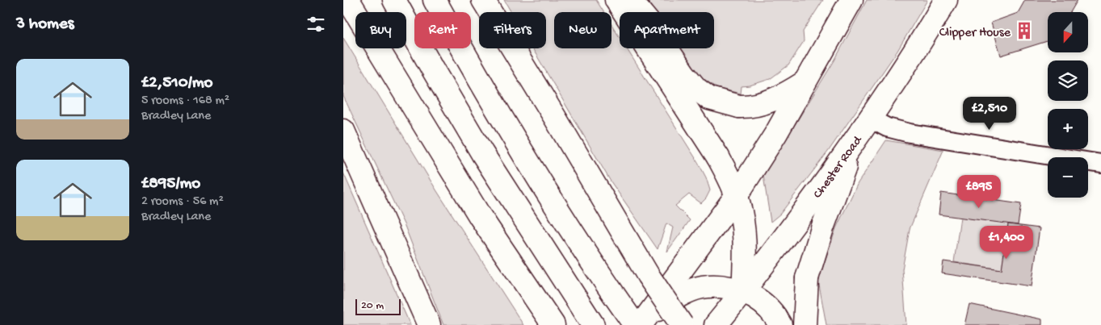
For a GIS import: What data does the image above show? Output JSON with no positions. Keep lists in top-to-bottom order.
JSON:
{
  "streets": {
    "highway": ["Chester Road"]
  },
  "places": {
    "building": ["Clipper House"]
  },
  "scale_bar": "20 m",
  "north": "bottom",
  "page": {
    "heading": "3 homes",
    "map_buttons": ["+", "−"],
    "chip": [
      "Buy",
      "Rent",
      "Filters",
      "New",
      "Apartment"
    ],
    "list": [
      {
        "name": "£2,510/mo",
        "note": "5 rooms · 168 m² · Bradley Lane"
      },
      {
        "name": "£895/mo",
        "note": "2 rooms · 56 m² · Bradley Lane"
      }
    ],
    "price": ["£2,510", "£895", "£1,400"],
    "scale": "20 m"
  }
}
